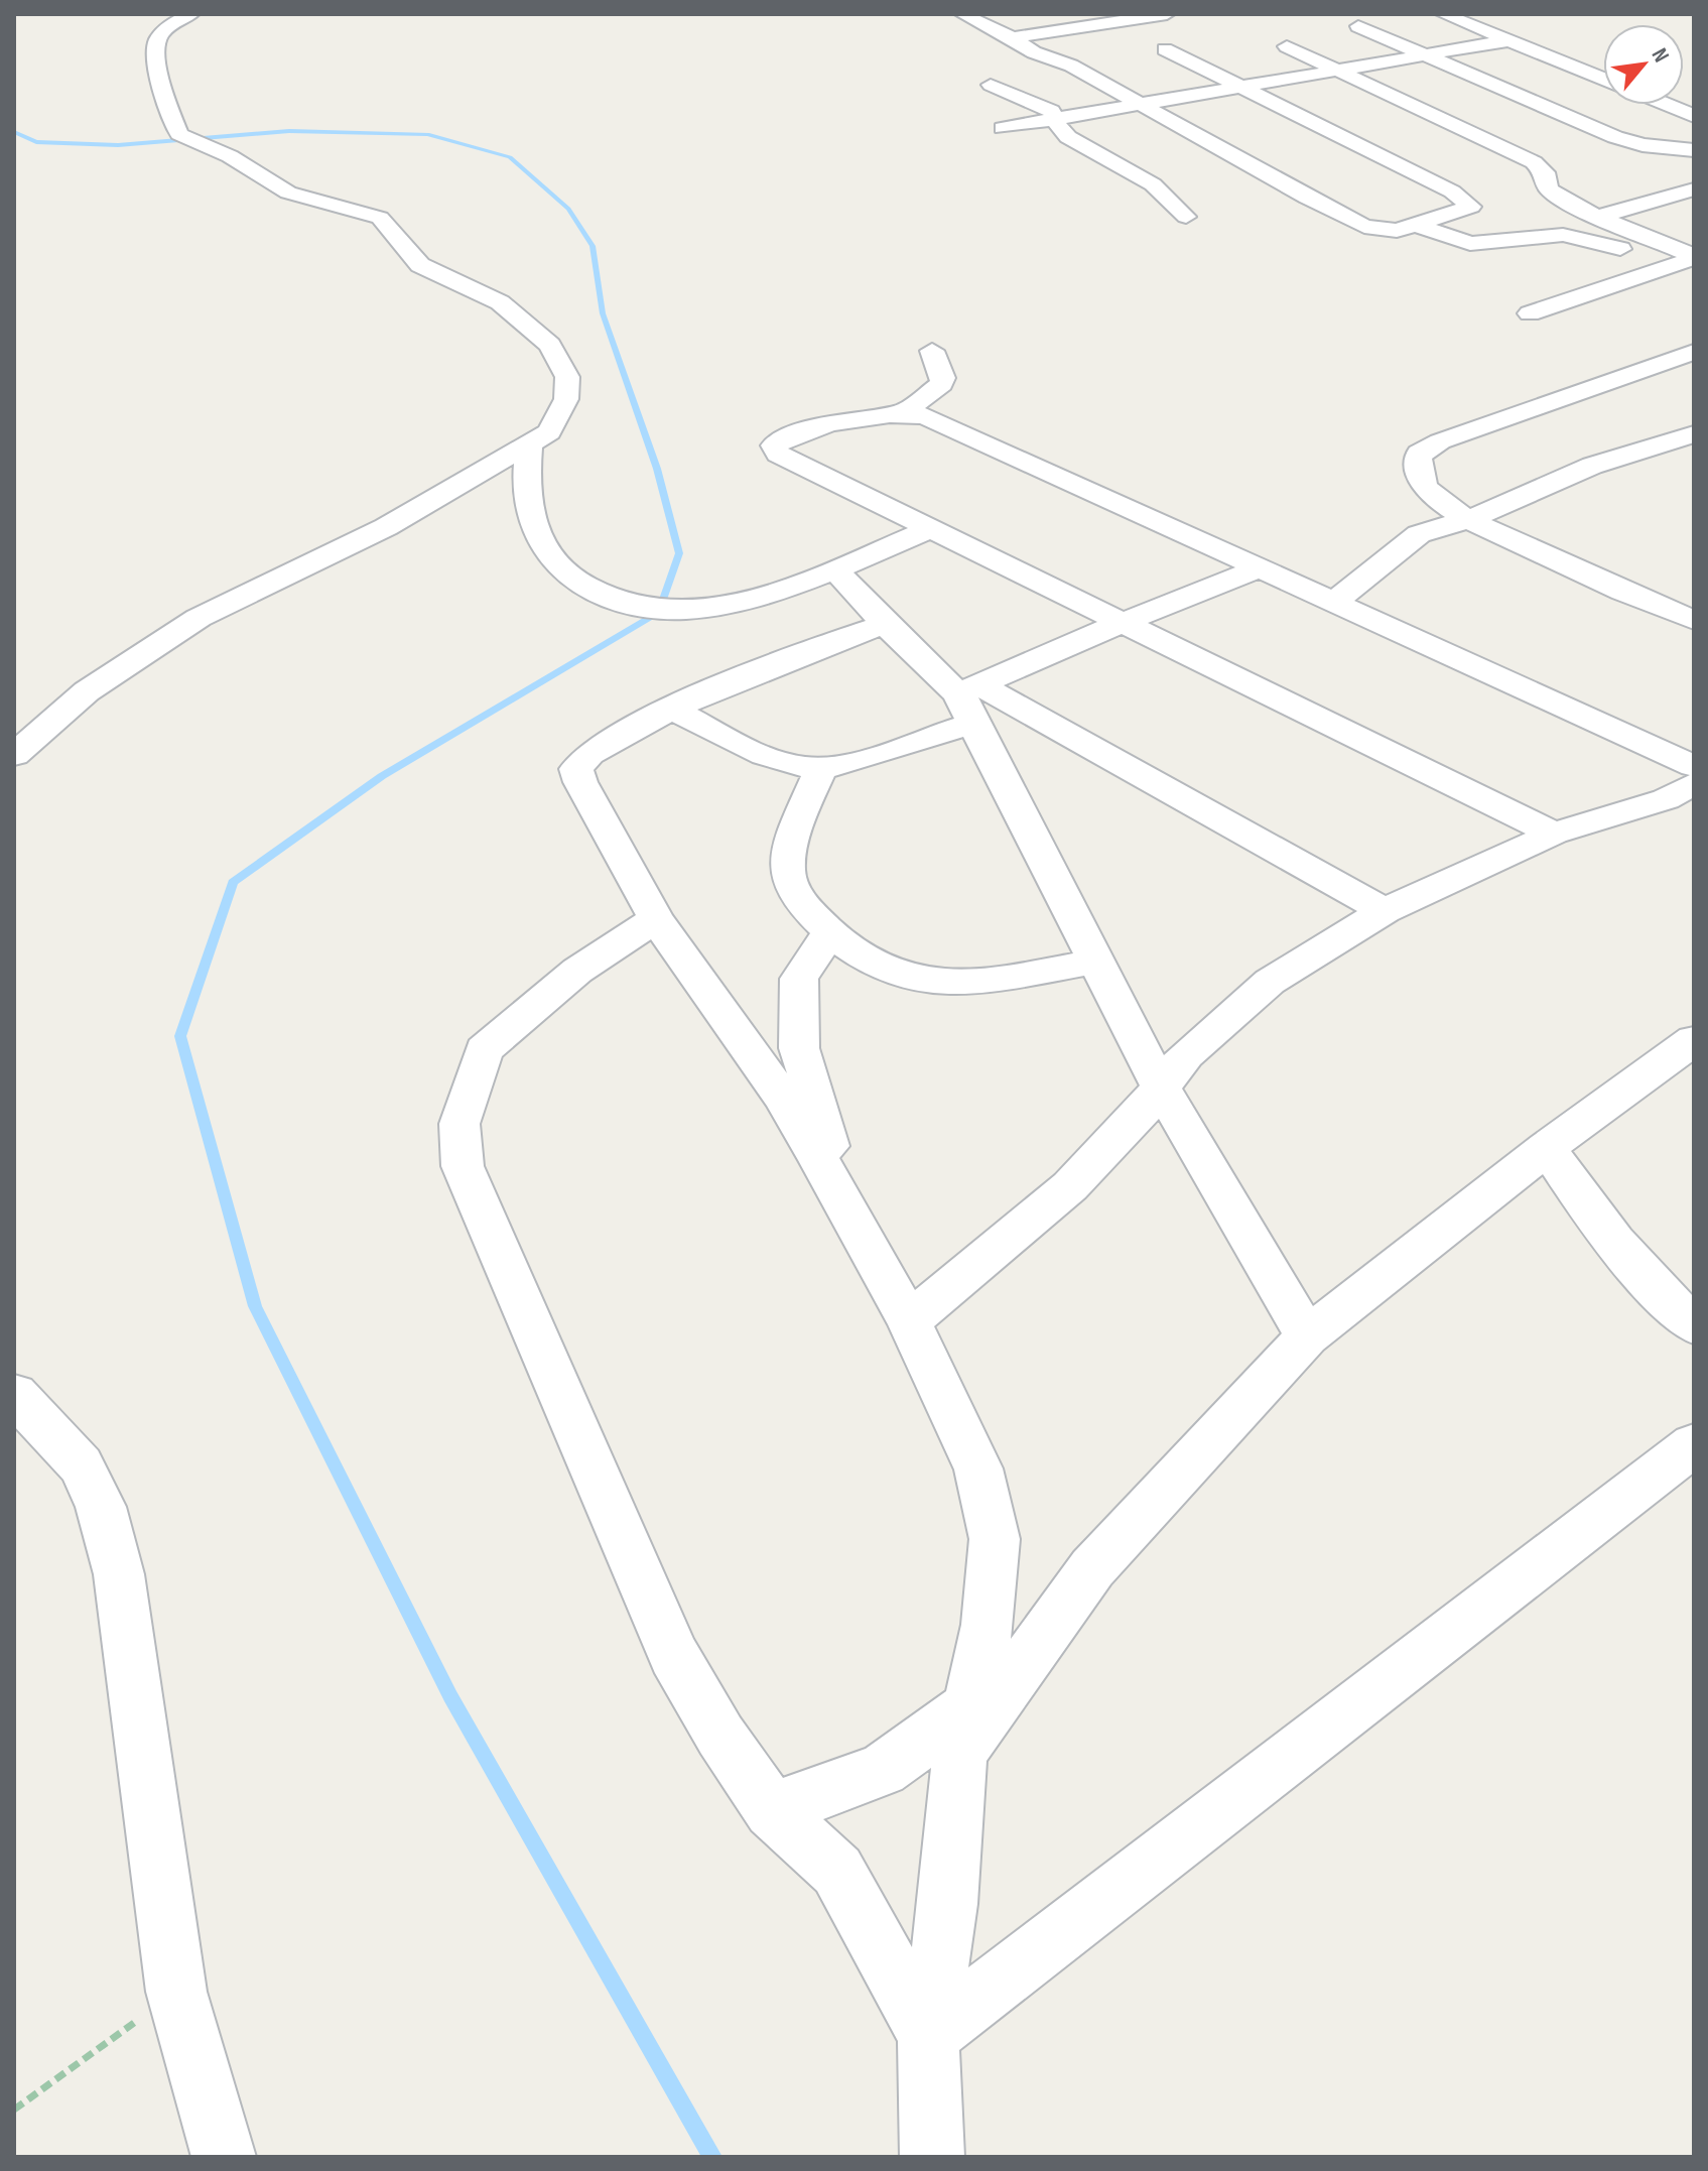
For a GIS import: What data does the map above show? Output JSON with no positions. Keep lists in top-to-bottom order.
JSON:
{
  "north": "top right"
}
